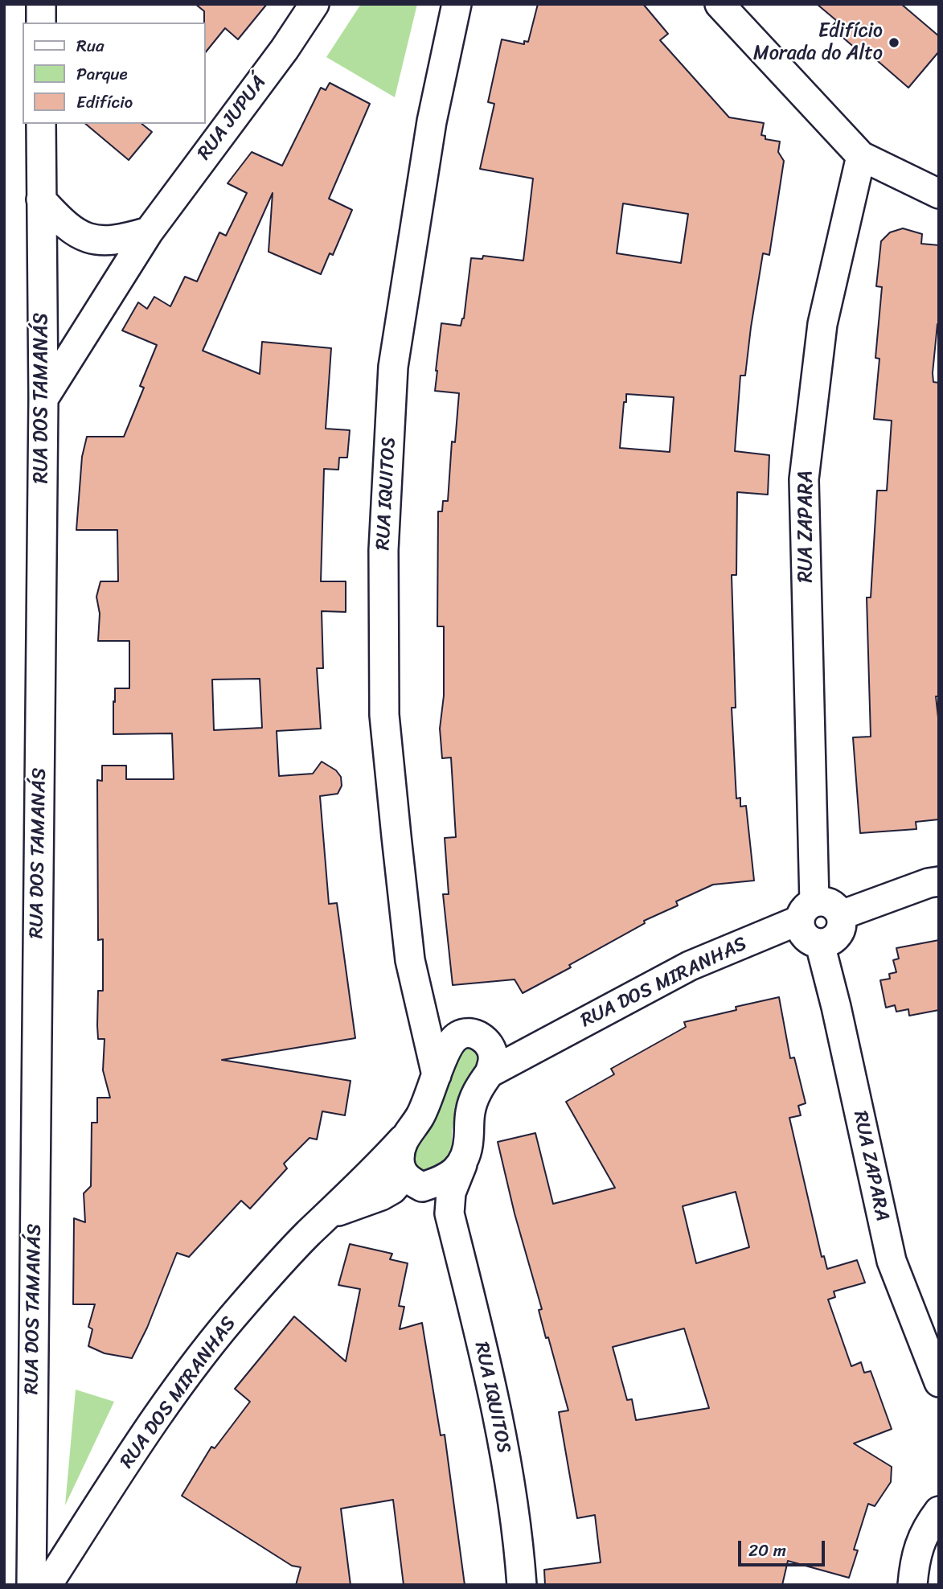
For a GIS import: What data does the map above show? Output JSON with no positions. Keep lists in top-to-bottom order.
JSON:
{
  "streets": {
    "street": [
      "RUA JUPUÁ",
      "RUA DOS TAMANÁS",
      "RUA IQUITOS",
      "RUA ZAPARA",
      "RUA DOS MIRANHAS"
    ]
  },
  "crossings": [
    ["RUA JUPUÁ", "RUA DOS TAMANÁS"],
    ["RUA IQUITOS", "RUA DOS MIRANHAS"],
    ["RUA ZAPARA", "RUA DOS MIRANHAS"]
  ],
  "places": ["Edifício Morada do Alto"],
  "legend": ["Rua", "Parque", "Edifício"],
  "scale_bar": "20 m"
}
